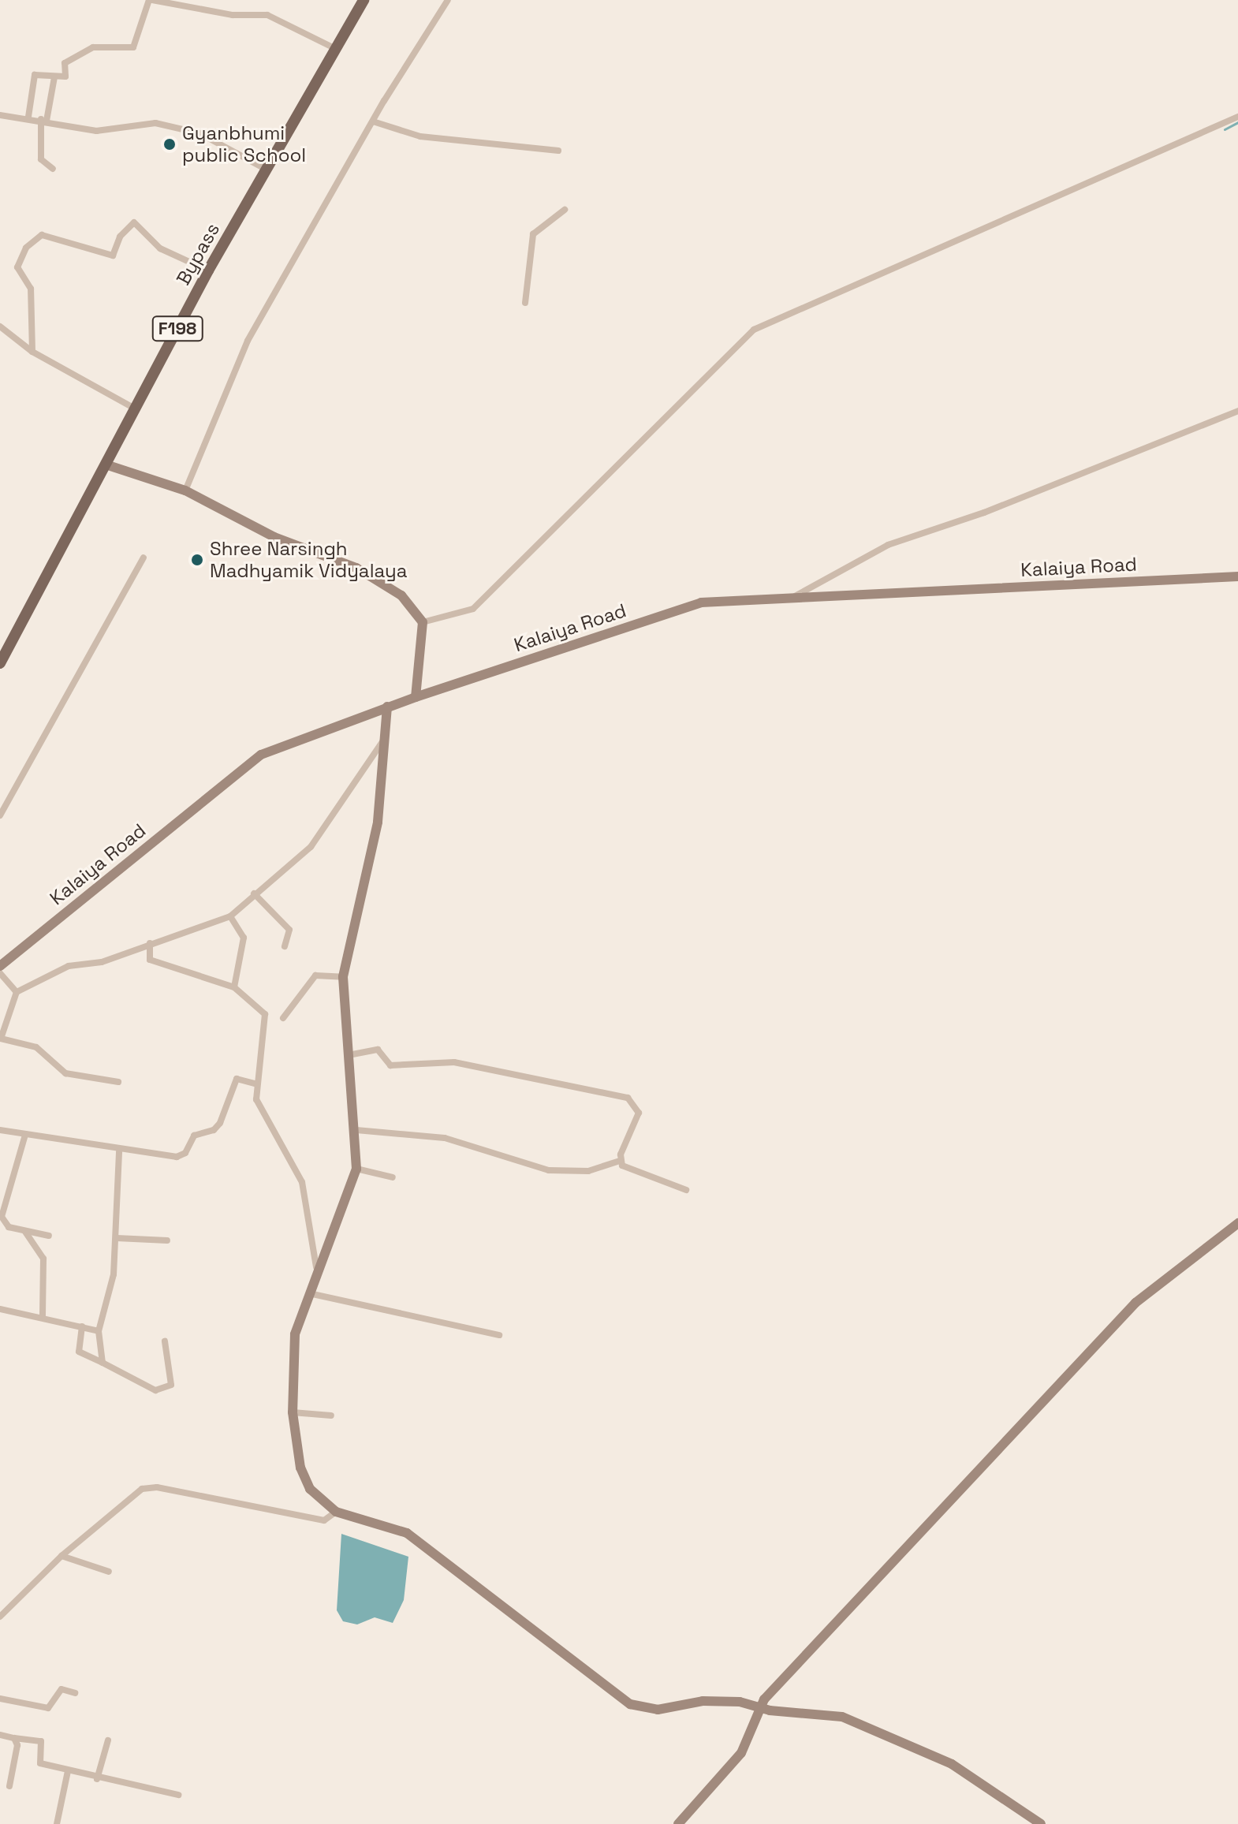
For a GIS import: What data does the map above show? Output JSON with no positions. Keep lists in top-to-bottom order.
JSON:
{
  "streets": {
    "main road": ["Bypass", "F198"],
    "street": ["Kalaiya Road"]
  },
  "places": ["Gyanbhumi public School", "Shree Narsingh Madhyamik Vidyalaya"]
}
